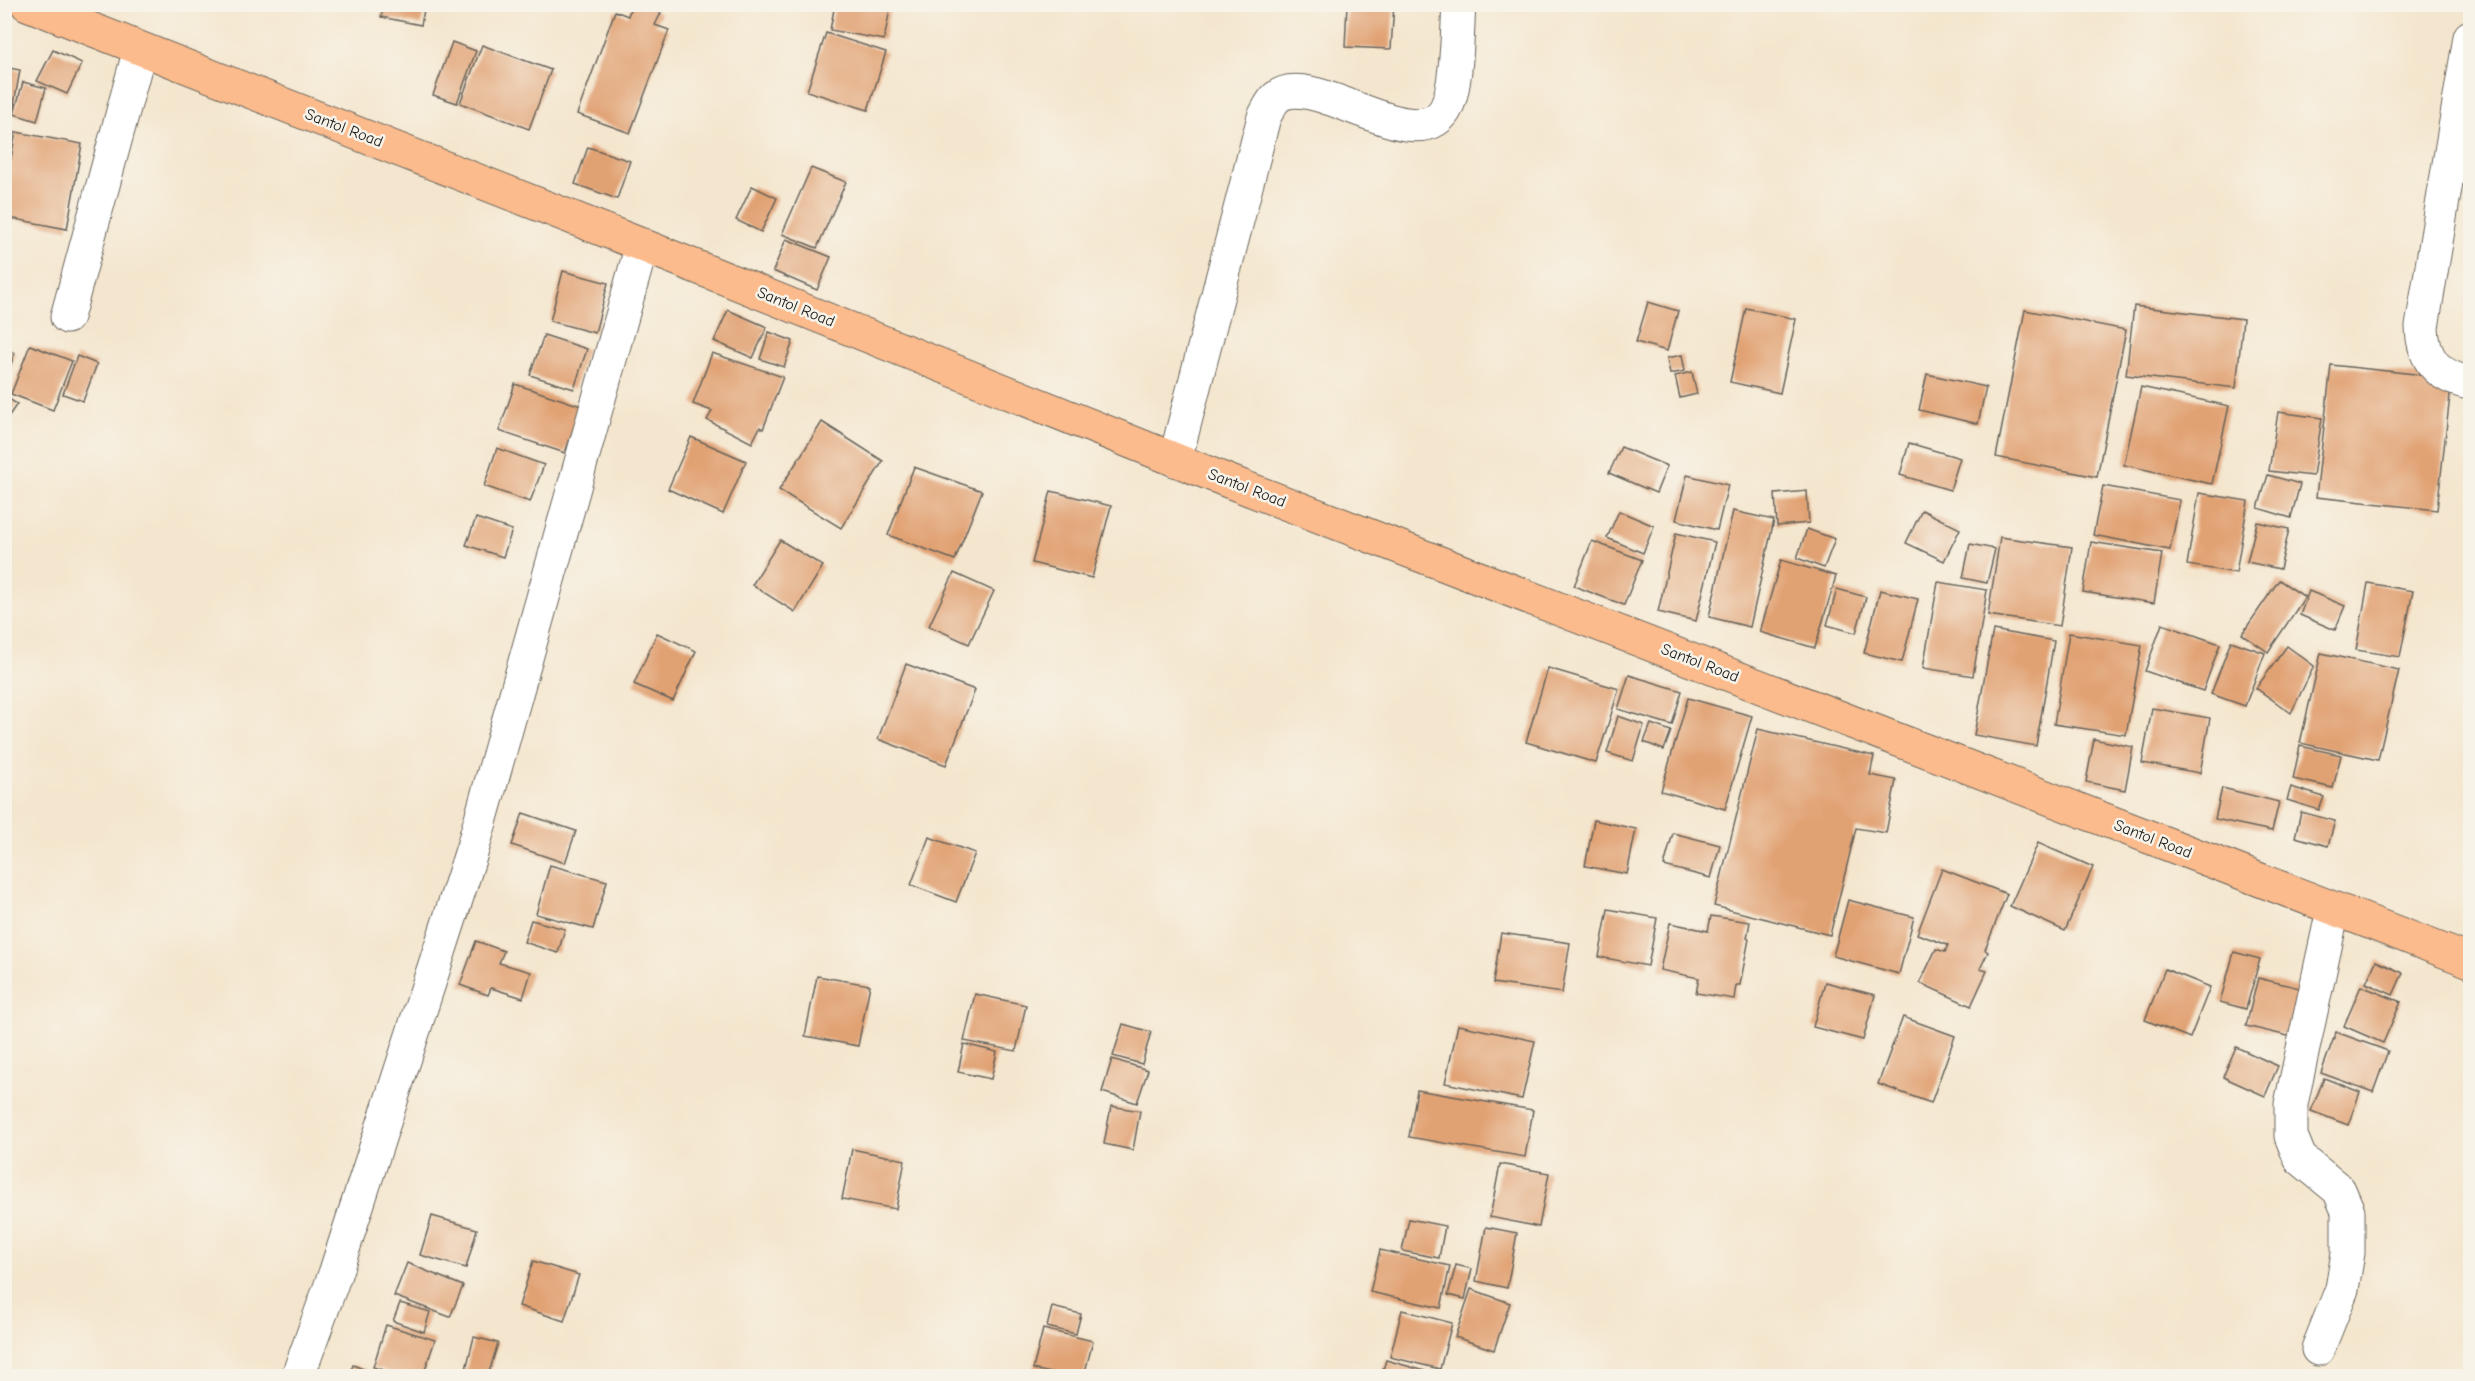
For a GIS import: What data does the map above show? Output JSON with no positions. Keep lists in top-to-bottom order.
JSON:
{
  "streets": {
    "main road": ["Santol Road"]
  }
}
